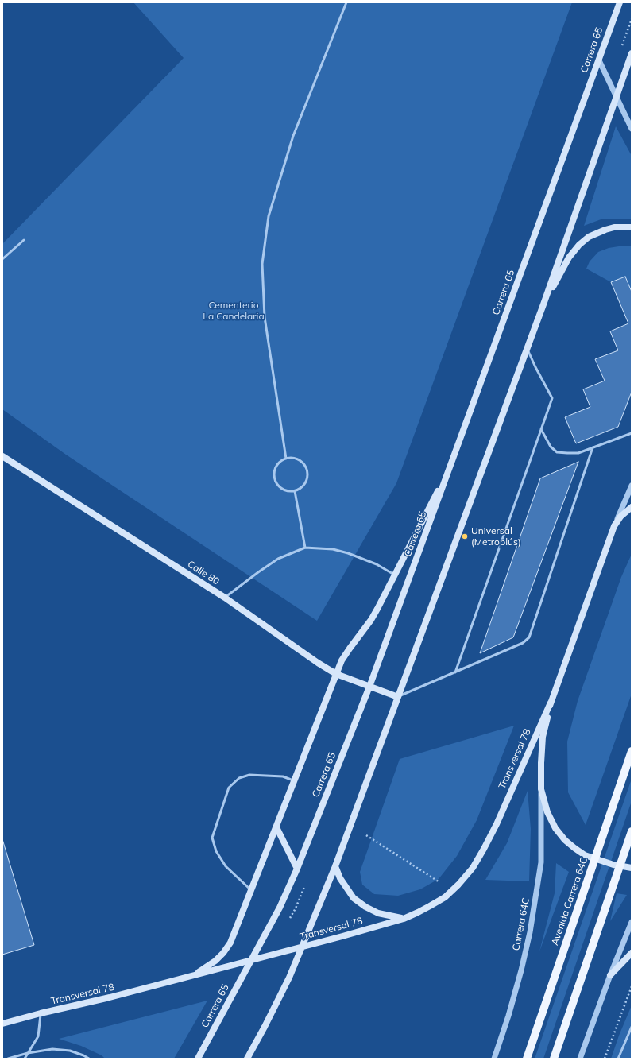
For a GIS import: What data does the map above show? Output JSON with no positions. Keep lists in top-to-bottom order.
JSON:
{
  "streets": {
    "main road": [
      "Carrera 65",
      "Calle 80",
      "Transversal 78",
      "Avenida Carrera 64C"
    ],
    "street": ["Carrera 64C"]
  },
  "crossings": [
    ["Carrera 65", "Calle 80"],
    ["Carrera 65", "Transversal 78"]
  ],
  "parks": ["Cementerio La Candelaria"],
  "places": ["Universal (Metroplús)"]
}
